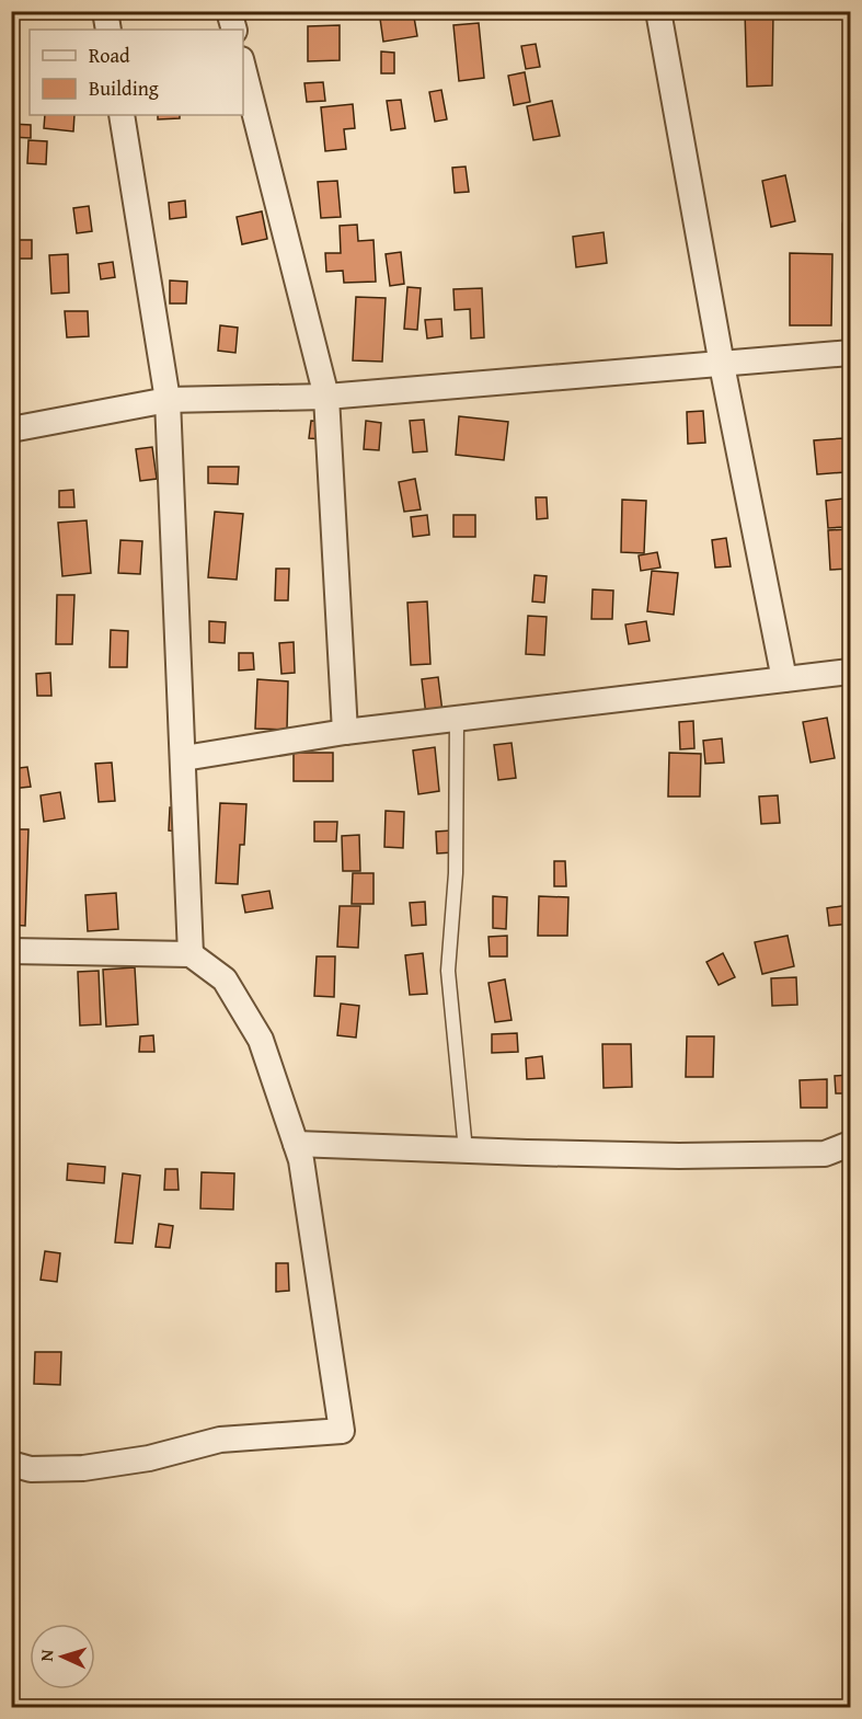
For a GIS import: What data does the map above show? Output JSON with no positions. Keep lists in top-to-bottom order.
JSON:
{
  "legend": ["Road", "Building"],
  "north": "left"
}
